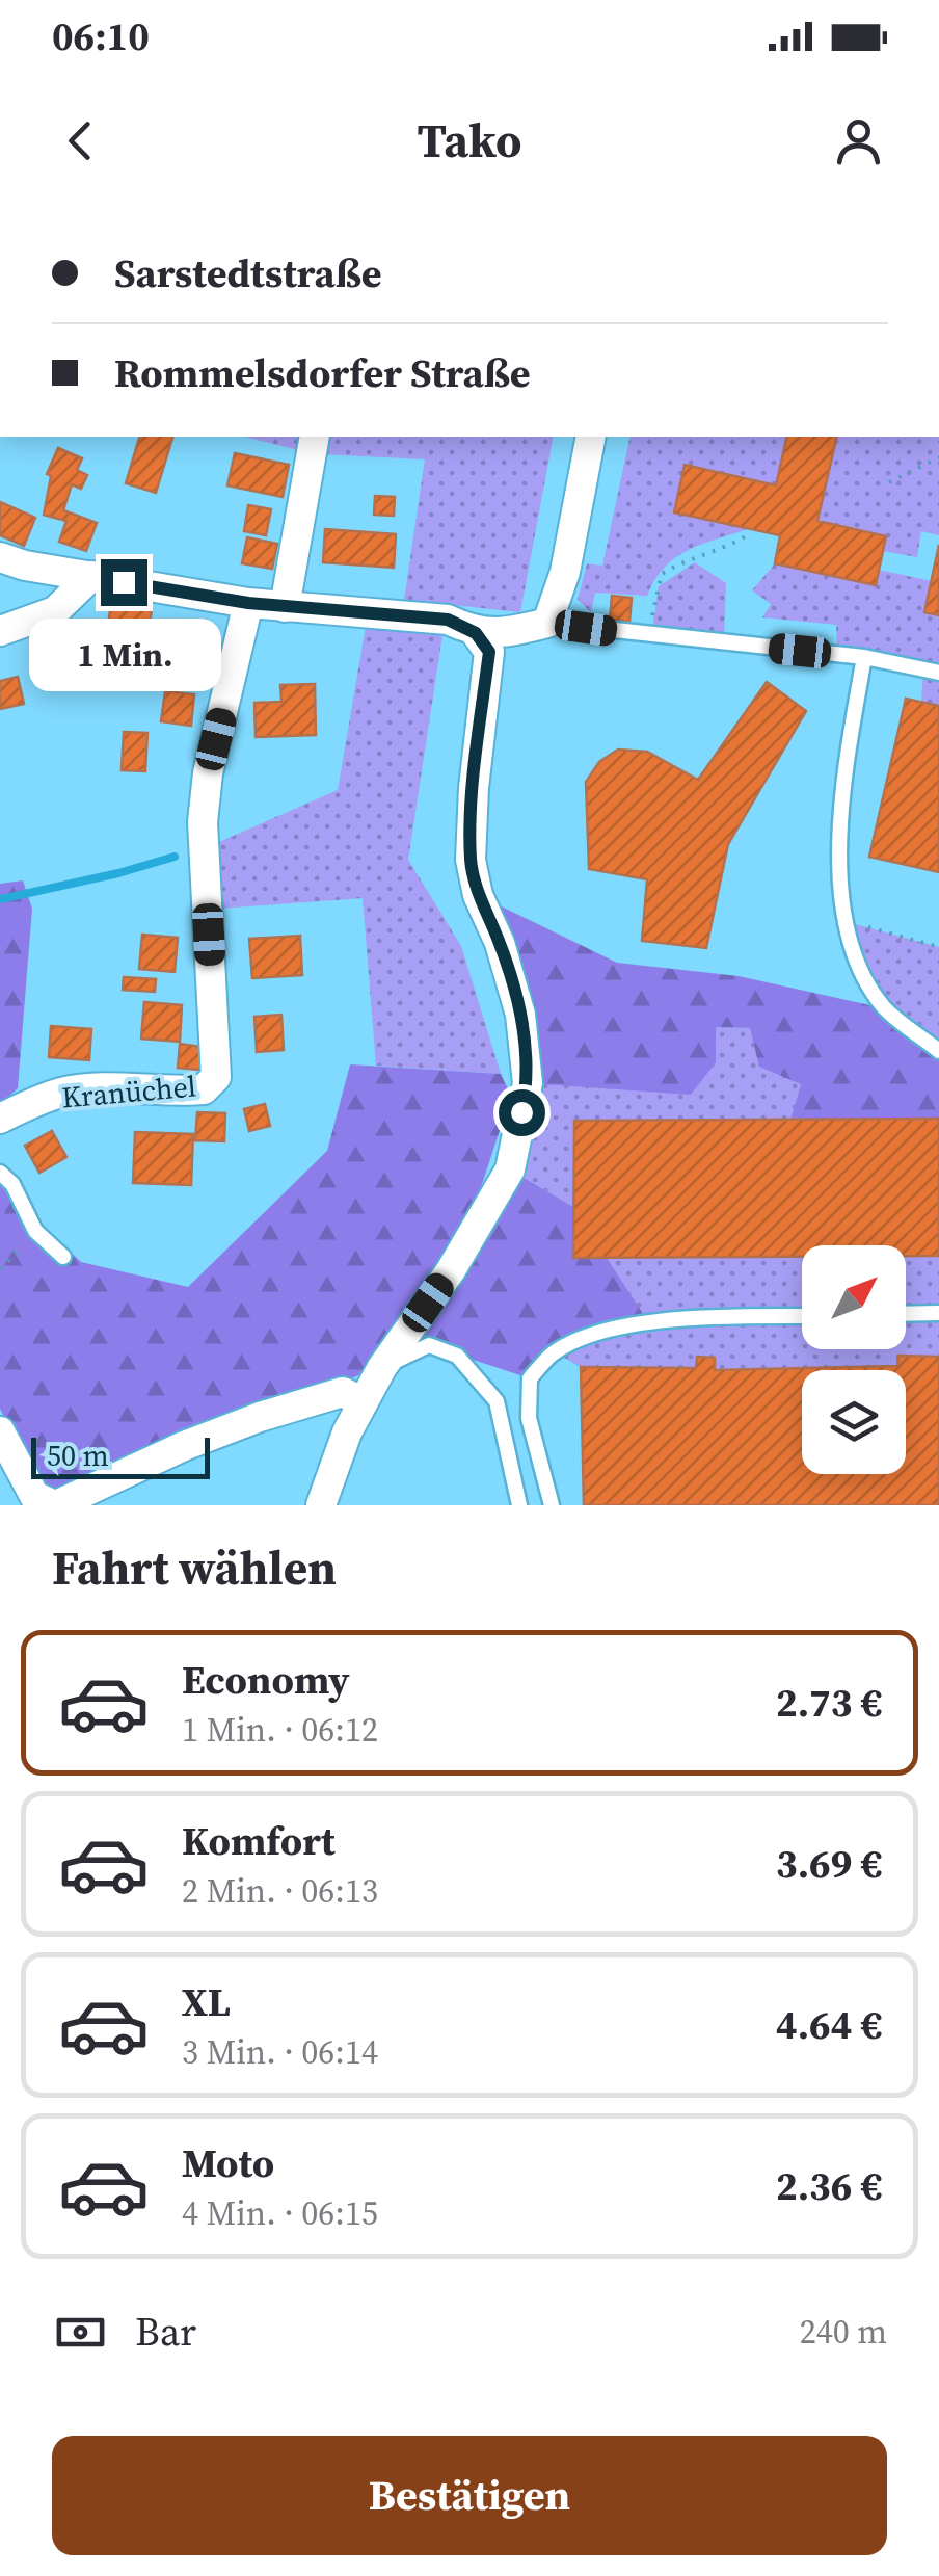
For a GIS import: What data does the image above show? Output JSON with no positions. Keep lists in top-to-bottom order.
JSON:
{
  "streets": {
    "street": ["Kranüchel"]
  },
  "scale_bar": "50 m",
  "north": "top right",
  "page": {
    "status": "06:10",
    "header": "Tako",
    "banner": ["Sarstedtstraße", "Rommelsdorfer Straße"],
    "bubble": "1 Min.",
    "scale": "50 m",
    "heading": "Fahrt wählen",
    "list": [
      {
        "name": "Economy",
        "note": "1 Min. · 06:12",
        "value": "2.73 €"
      },
      {
        "name": "Komfort",
        "note": "2 Min. · 06:13",
        "value": "3.69 €"
      },
      {
        "name": "XL",
        "note": "3 Min. · 06:14",
        "value": "4.64 €"
      },
      {
        "name": "Moto",
        "note": "4 Min. · 06:15",
        "value": "2.36 €"
      }
    ],
    "pay": ["Bar", "240 m"],
    "buttons": "Bestätigen"
  }
}
